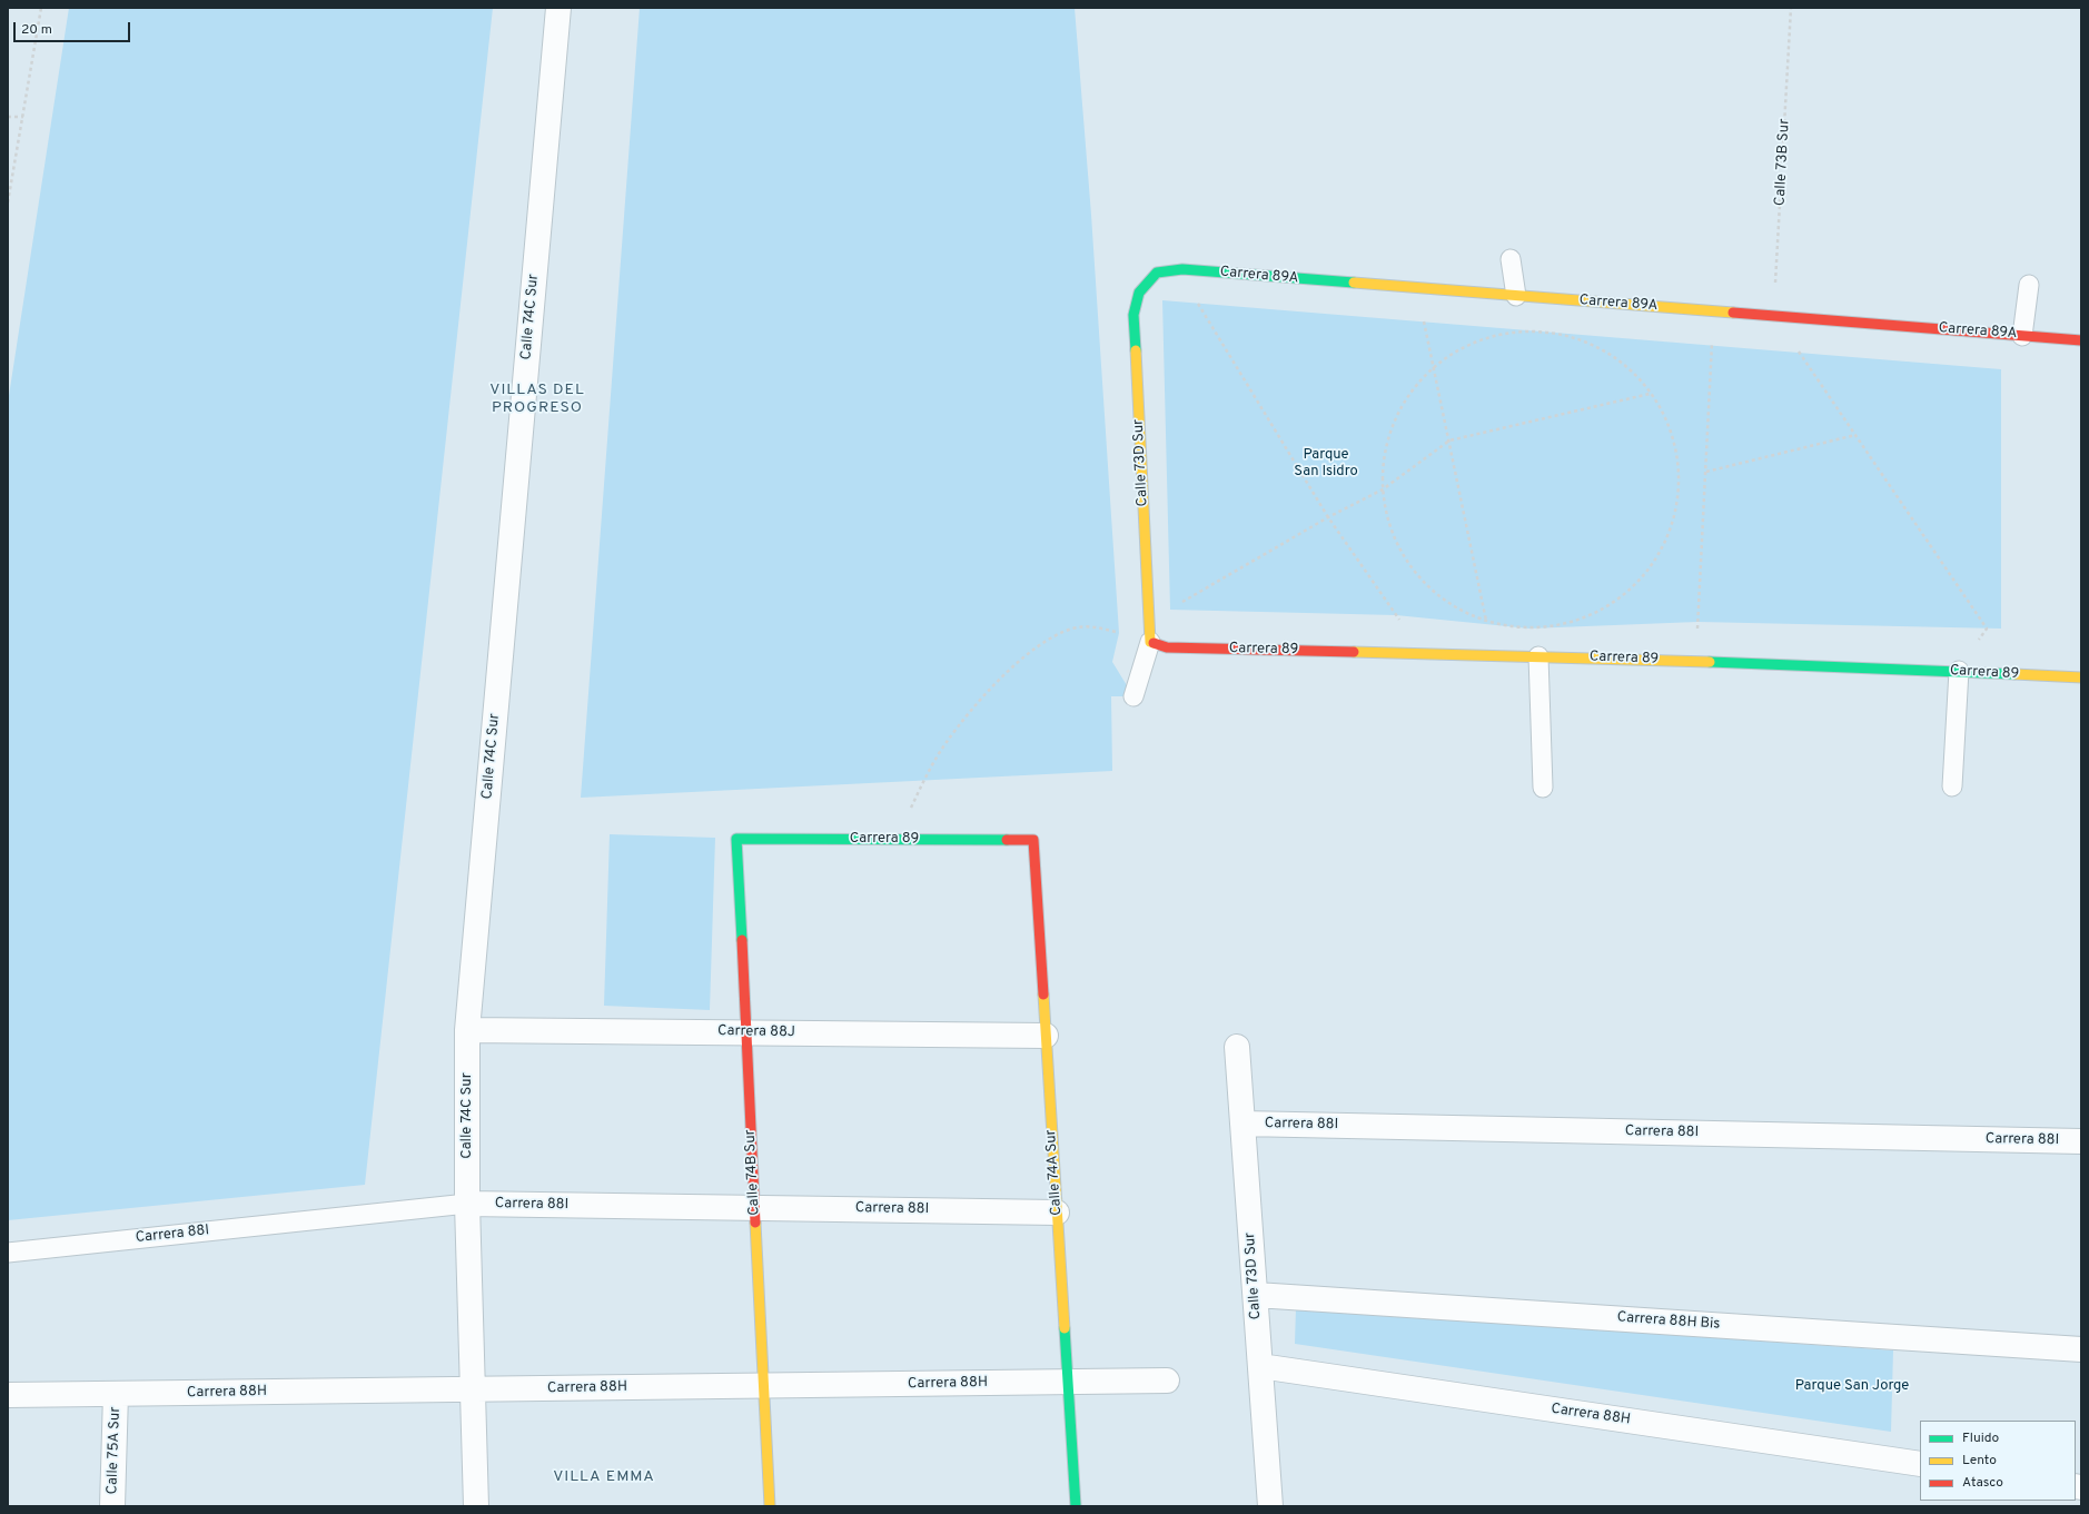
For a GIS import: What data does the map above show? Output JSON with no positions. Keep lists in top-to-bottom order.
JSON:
{
  "streets": {
    "street": [
      "Carrera 89A",
      "Calle 74C Sur",
      "Calle 73D Sur",
      "Carrera 89",
      "Carrera 88J",
      "Carrera 88I",
      "Calle 74B Sur",
      "Calle 74A Sur",
      "Carrera 88H Bis",
      "Carrera 88H",
      "Calle 75A Sur"
    ],
    "path": ["Calle 73B Sur"]
  },
  "crossings": [
    ["Calle 73B Sur", "Carrera 89A"],
    ["Carrera 89A", "Calle 73D Sur"],
    ["Calle 74C Sur", "Carrera 88J"],
    ["Calle 74C Sur", "Carrera 88I"],
    ["Calle 74C Sur", "Carrera 88H"],
    ["Calle 73D Sur", "Carrera 89"],
    ["Calle 73D Sur", "Carrera 88I"],
    ["Calle 73D Sur", "Carrera 88H Bis"],
    ["Calle 73D Sur", "Carrera 88H"],
    ["Carrera 89", "Calle 74B Sur"],
    ["Carrera 89", "Calle 74A Sur"],
    ["Carrera 88J", "Calle 74B Sur"],
    ["Carrera 88J", "Calle 74A Sur"],
    ["Carrera 88I", "Calle 74B Sur"],
    ["Carrera 88I", "Calle 74A Sur"],
    ["Calle 74B Sur", "Carrera 88H"],
    ["Calle 74A Sur", "Carrera 88H"],
    ["Carrera 88H", "Calle 75A Sur"]
  ],
  "districts": ["VILLAS DEL PROGRESO", "VILLA EMMA"],
  "parks": ["Parque San Isidro", "Parque San Jorge"],
  "legend": ["Fluido", "Lento", "Atasco"],
  "scale_bar": "20 m"
}
